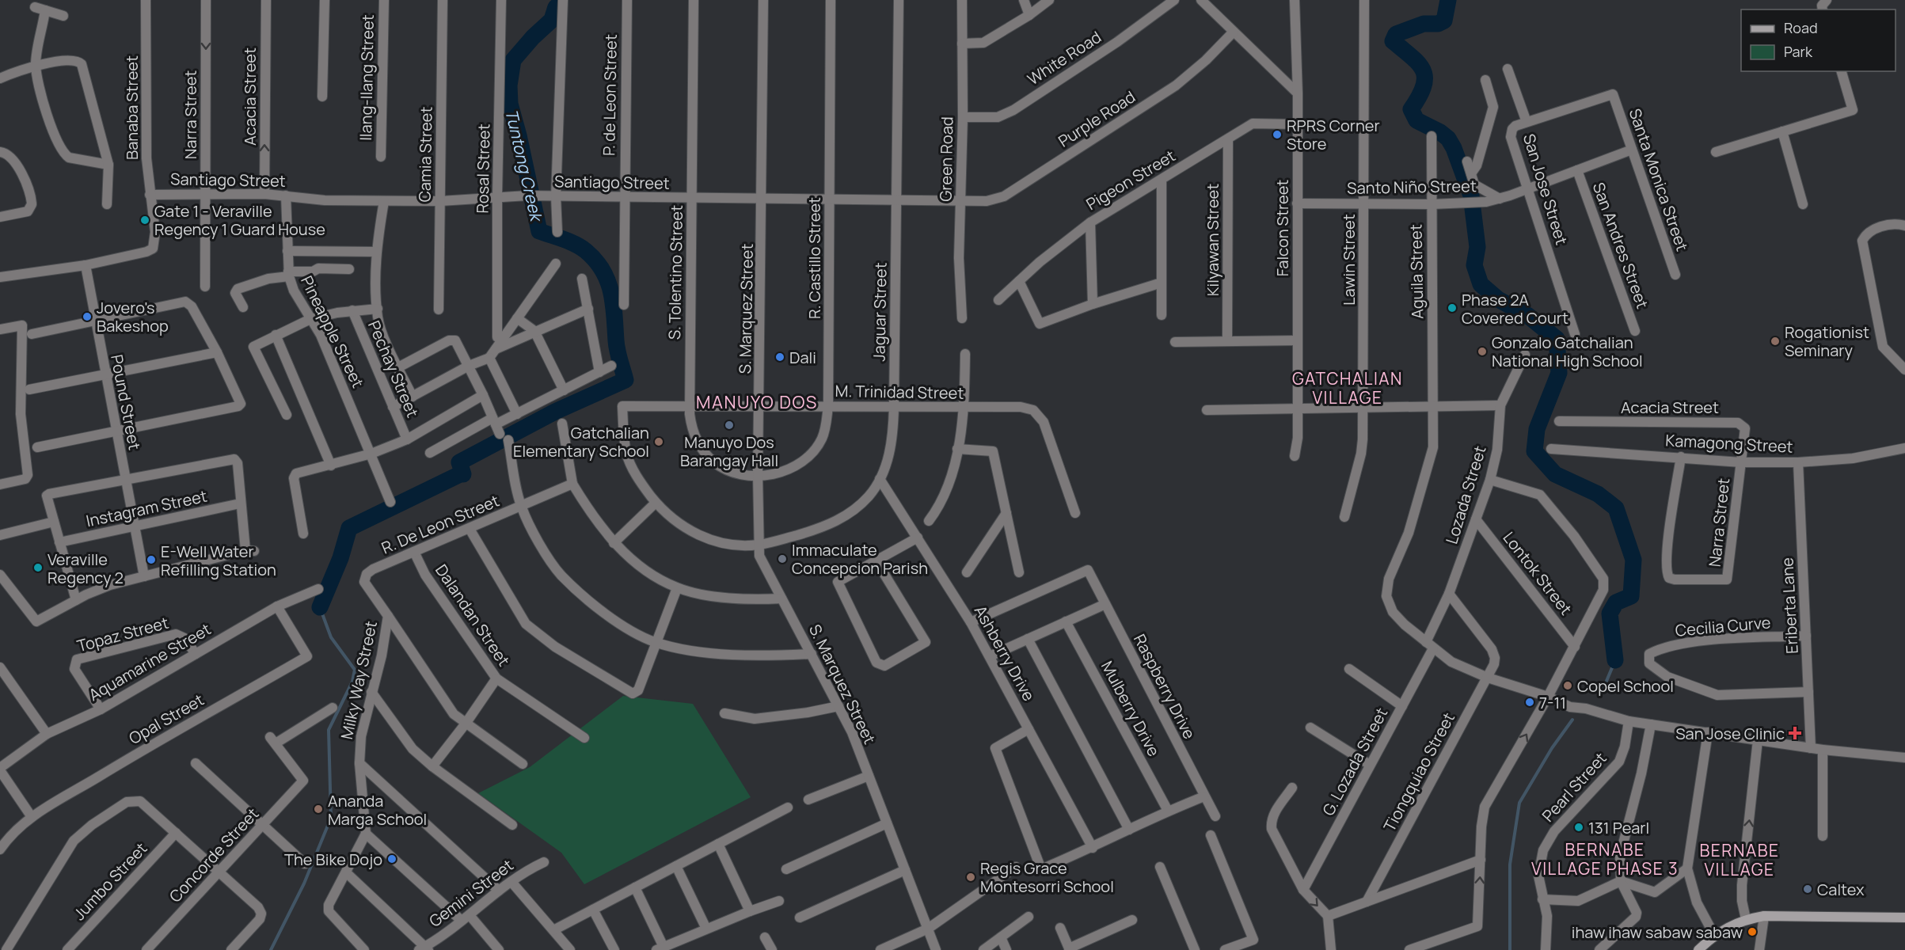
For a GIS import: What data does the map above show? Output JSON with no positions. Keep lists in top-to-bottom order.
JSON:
{
  "streets": {
    "street": [
      "White Road",
      "Ilang-Ilang Street",
      "P. de Leon Street",
      "Acacia Street",
      "Banaba Street",
      "Narra Street",
      "Purple Road",
      "Camia Street",
      "Green Road",
      "Rosal Street",
      "Santiago Street",
      "Pigeon Street",
      "Santa Monica Street",
      "Santo Niño Street",
      "San Jose Street",
      "Falcon Street",
      "Kilyawan Street",
      "San Andres Street",
      "R. Castillo Street",
      "Lawin Street",
      "Aguila Street",
      "S. Tolentino Street",
      "S. Marquez Street",
      "Jaguar Street",
      "Pineapple Street",
      "Pechay Street",
      "M. Trinidad Street",
      "Pound Street",
      "Kamagong Street",
      "Lozada Street",
      "Instagram Street",
      "R. De Leon Street",
      "Lontok Street",
      "Eriberta Lane",
      "Dalandan Street",
      "Cecilia Curve",
      "Topaz Street",
      "Ashberry Drive",
      "Aquamarine Street",
      "Milky Way Street",
      "Raspberry Drive",
      "Mulberry Drive",
      "Opal Street",
      "G. Lozada Street",
      "Tiongquiao Street",
      "Pearl Street",
      "Concorde Street",
      "Jumbo Street",
      "Gemini Street"
    ]
  },
  "crossings": [
    ["White Road", "Green Road"],
    ["P. de Leon Street", "Santiago Street"],
    ["Acacia Street", "Narra Street"],
    ["Acacia Street", "Santiago Street"],
    ["Acacia Street", "Kamagong Street"],
    ["Banaba Street", "Santiago Street"],
    ["Banaba Street", "Pound Street"],
    ["Narra Street", "Santiago Street"],
    ["Narra Street", "Kamagong Street"],
    ["Purple Road", "Green Road"],
    ["Purple Road", "Santiago Street"],
    ["Camia Street", "Santiago Street"],
    ["Green Road", "Santiago Street"],
    ["Rosal Street", "Santiago Street"],
    ["Santiago Street", "R. Castillo Street"],
    ["Santiago Street", "S. Tolentino Street"],
    ["Santiago Street", "S. Marquez Street"],
    ["Santiago Street", "Jaguar Street"],
    ["Santiago Street", "Pineapple Street"],
    ["Pigeon Street", "Falcon Street"],
    ["Pigeon Street", "Kilyawan Street"],
    ["Santa Monica Street", "Santo Niño Street"],
    ["Santa Monica Street", "San Jose Street"],
    ["Santo Niño Street", "San Jose Street"],
    ["Santo Niño Street", "Falcon Street"],
    ["Santo Niño Street", "San Andres Street"],
    ["Santo Niño Street", "Lawin Street"],
    ["Santo Niño Street", "Aguila Street"],
    ["R. Castillo Street", "S. Tolentino Street"],
    ["R. Castillo Street", "S. Marquez Street"],
    ["R. Castillo Street", "M. Trinidad Street"],
    ["Aguila Street", "Lozada Street"],
    ["Aguila Street", "Eriberta Lane"],
    ["Aguila Street", "G. Lozada Street"],
    ["Aguila Street", "Tiongquiao Street"],
    ["Aguila Street", "Pearl Street"],
    ["S. Tolentino Street", "S. Marquez Street"],
    ["S. Tolentino Street", "M. Trinidad Street"],
    ["S. Marquez Street", "Jaguar Street"],
    ["S. Marquez Street", "M. Trinidad Street"],
    ["Jaguar Street", "M. Trinidad Street"],
    ["Jaguar Street", "Ashberry Drive"],
    ["Pound Street", "Instagram Street"],
    ["Kamagong Street", "Eriberta Lane"],
    ["Lozada Street", "Lontok Street"],
    ["Lozada Street", "G. Lozada Street"],
    ["Lozada Street", "Tiongquiao Street"],
    ["R. De Leon Street", "Dalandan Street"],
    ["R. De Leon Street", "Milky Way Street"],
    ["Eriberta Lane", "Cecilia Curve"],
    ["Topaz Street", "Aquamarine Street"],
    ["Ashberry Drive", "Raspberry Drive"],
    ["Aquamarine Street", "Opal Street"]
  ],
  "districts": [
    "GATCHALIAN VILLAGE",
    "MANUYO DOS",
    "BERNABE VILLAGE PHASE 3",
    "BERNABE VILLAGE"
  ],
  "water": ["Tuntong Creek"],
  "places": {
    "other": [
      "RPRS Corner Store",
      "Gate 1 - Veraville Regency 1 Guard House",
      "Phase 2A Covered Court",
      "Jovero's Bakeshop",
      "Rogationist Seminary",
      "Gonzalo Gatchalian National High School",
      "Dali",
      "Manuyo Dos Barangay Hall",
      "Gatchalian Elementary School",
      "Immaculate Concepcion Parish",
      "E-Well Water Refilling Station",
      "Veraville Regency 2",
      "Copel School",
      "7-11",
      "Ananda Marga School",
      "131 Pearl",
      "The Bike Dojo",
      "Regis Grace Montesorri School",
      "Caltex",
      "ihaw ihaw sabaw sabaw"
    ],
    "health": ["San Jose Clinic"]
  },
  "legend": ["Road", "Park"]
}
